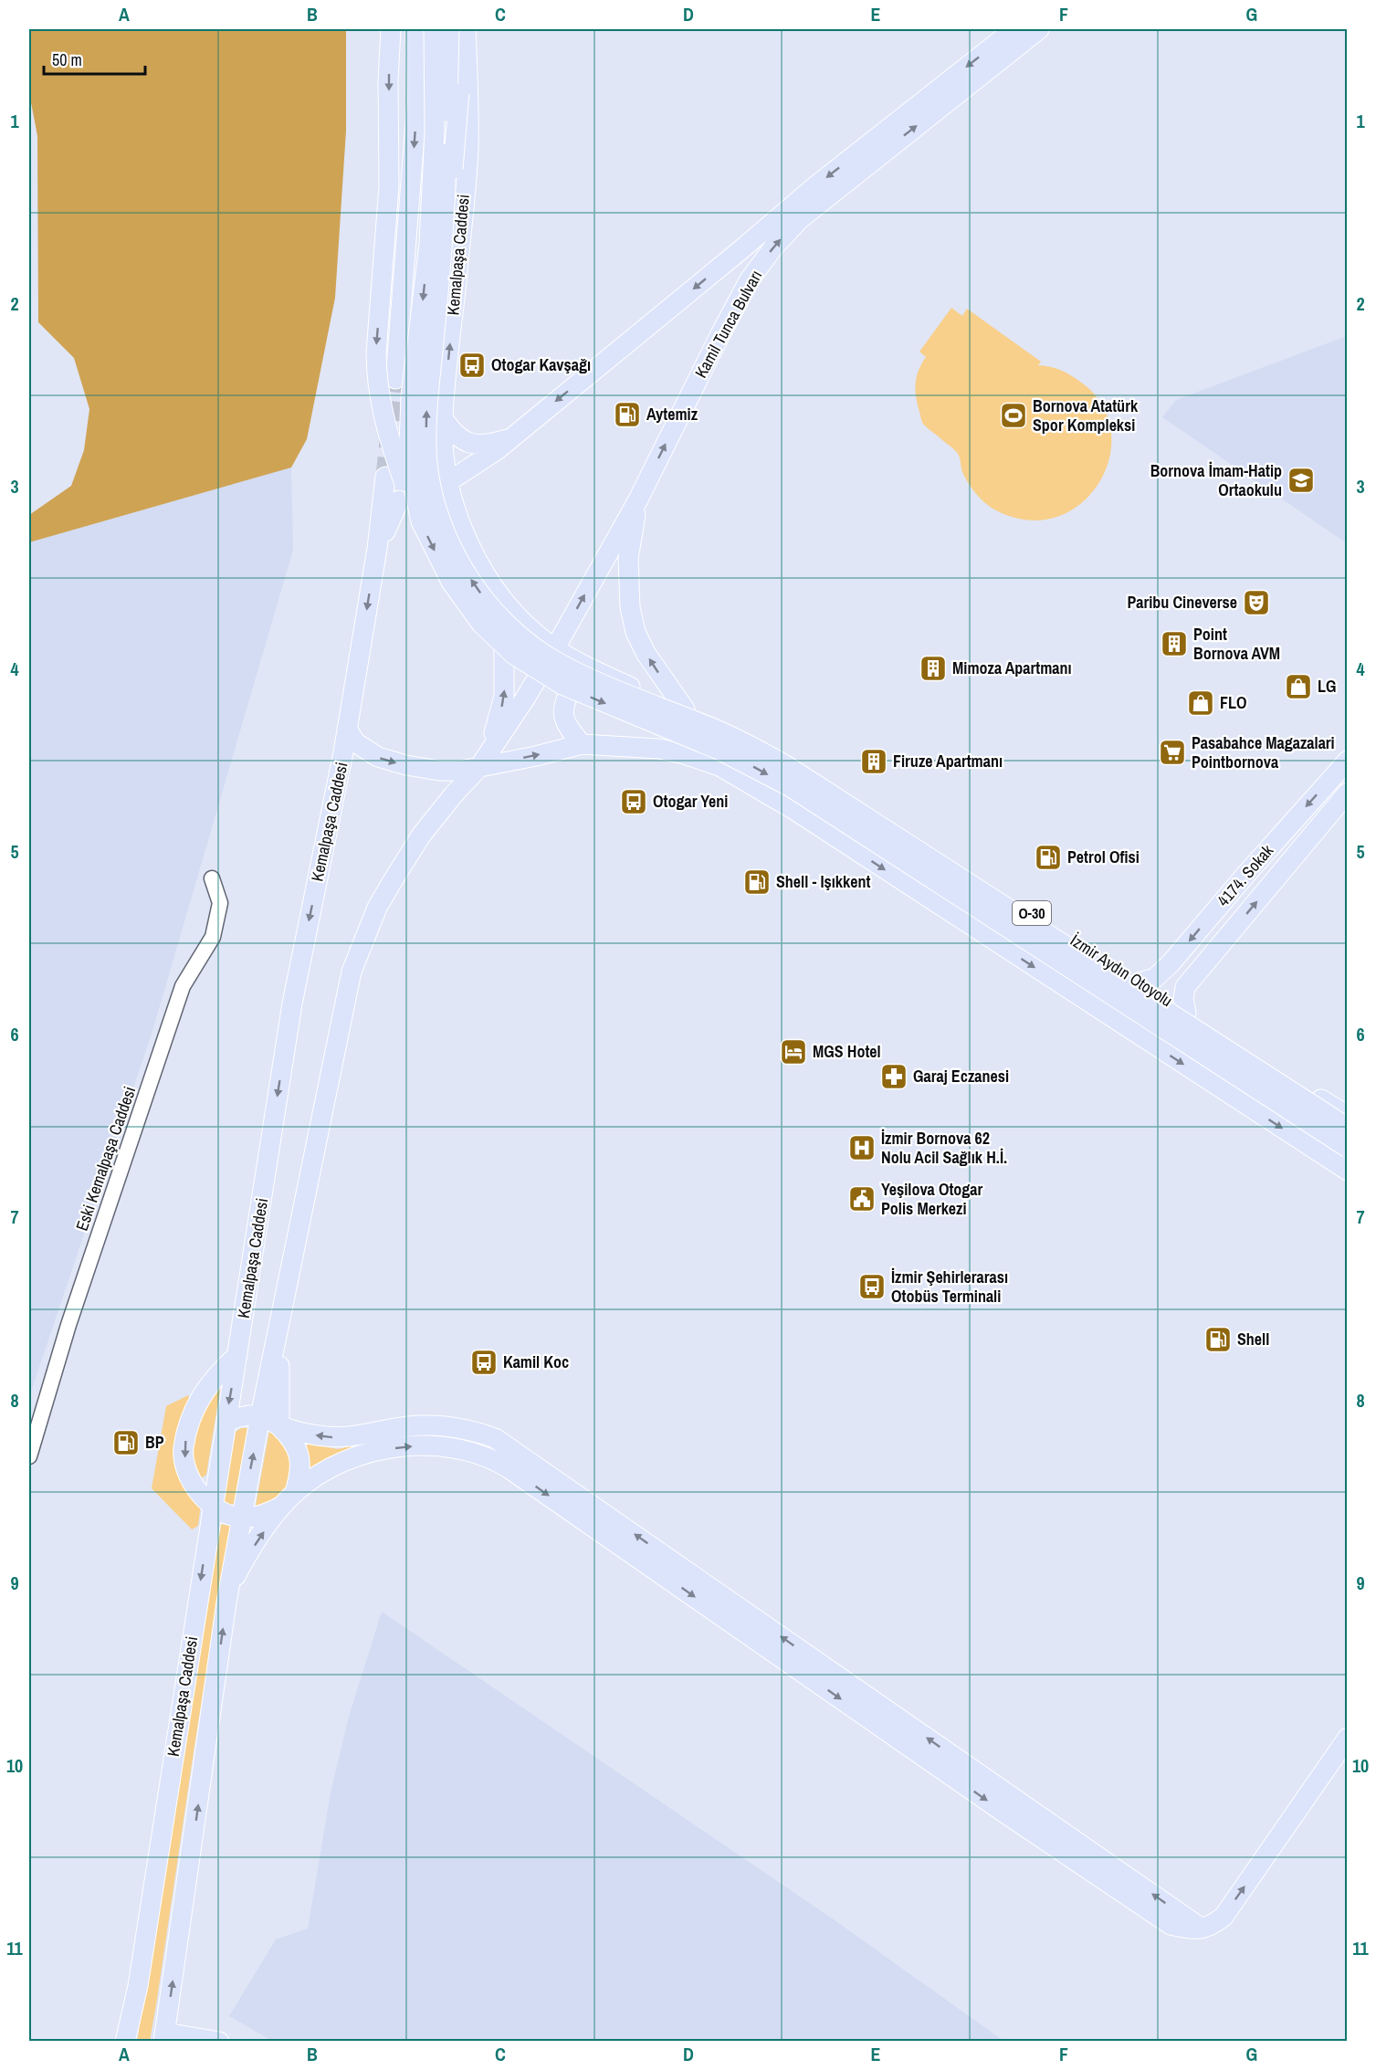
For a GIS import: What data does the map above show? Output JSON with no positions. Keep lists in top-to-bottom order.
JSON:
{
  "streets": {
    "main road": [
      "Kemalpaşa Caddesi",
      "Kamil Tunca Bulvarı",
      "4174. Sokak",
      "O-30",
      "İzmir Aydın Otoyolu"
    ],
    "street": ["Eski Kemalpaşa Caddesi"]
  },
  "crossings": [
    ["Kemalpaşa Caddesi", "Kamil Tunca Bulvarı"],
    ["Kemalpaşa Caddesi", "İzmir Aydın Otoyolu"],
    ["Kamil Tunca Bulvarı", "İzmir Aydın Otoyolu"],
    ["4174. Sokak", "İzmir Aydın Otoyolu"]
  ],
  "places": {
    "bus stop": [
      "Otogar Kavşağı",
      "Otogar Yeni",
      "İzmir Şehirlerarası Otobüs Terminali",
      "Kamil Koc"
    ],
    "fuel station": [
      "Aytemiz",
      "Petrol Ofisi",
      "Shell - Işıkkent",
      "Shell",
      "BP"
    ],
    "sports": ["Bornova Atatürk Spor Kompleksi"],
    "school or university": ["Bornova İmam-Hatip Ortaokulu"],
    "theatre": ["Paribu Cineverse"],
    "building": ["Point Bornova AVM", "Mimoza Apartmanı", "Firuze Apartmanı"],
    "shop": ["LG", "FLO"],
    "supermarket": ["Pasabahce Magazalari Pointbornova"],
    "hotel": ["MGS Hotel"],
    "pharmacy": ["Garaj Eczanesi"],
    "hospital": ["İzmir Bornova 62 Nolu Acil Sağlık H.İ."],
    "public building": ["Yeşilova Otogar Polis Merkezi"]
  },
  "scale_bar": "50 m",
  "grid": {
    "columns": [
      "A",
      "B",
      "C",
      "D",
      "E",
      "F",
      "G"
    ],
    "rows": [
      "1",
      "2",
      "3",
      "4",
      "5",
      "6",
      "7",
      "8",
      "9",
      "10",
      "11"
    ]
  }
}
